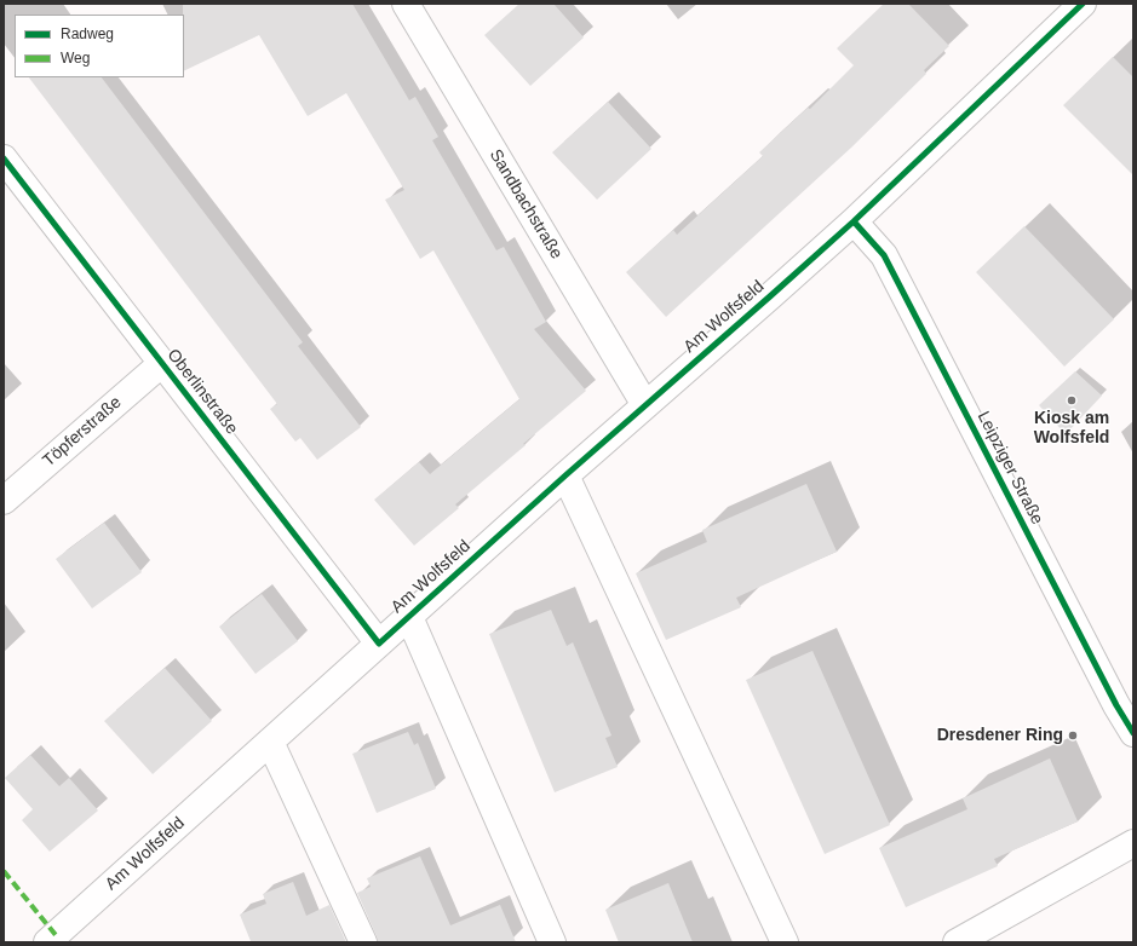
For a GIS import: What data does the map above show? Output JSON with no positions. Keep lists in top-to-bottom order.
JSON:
{
  "streets": {
    "street": [
      "Sandbachstraße",
      "Am Wolfsfeld",
      "Oberlinstraße",
      "Töpferstraße",
      "Leipziger Straße"
    ]
  },
  "crossings": [
    ["Sandbachstraße", "Am Wolfsfeld"],
    ["Am Wolfsfeld", "Oberlinstraße"],
    ["Am Wolfsfeld", "Leipziger Straße"],
    ["Oberlinstraße", "Töpferstraße"]
  ],
  "places": ["Kiosk am Wolfsfeld", "Dresdener Ring"],
  "legend": ["Radweg", "Weg"]
}
